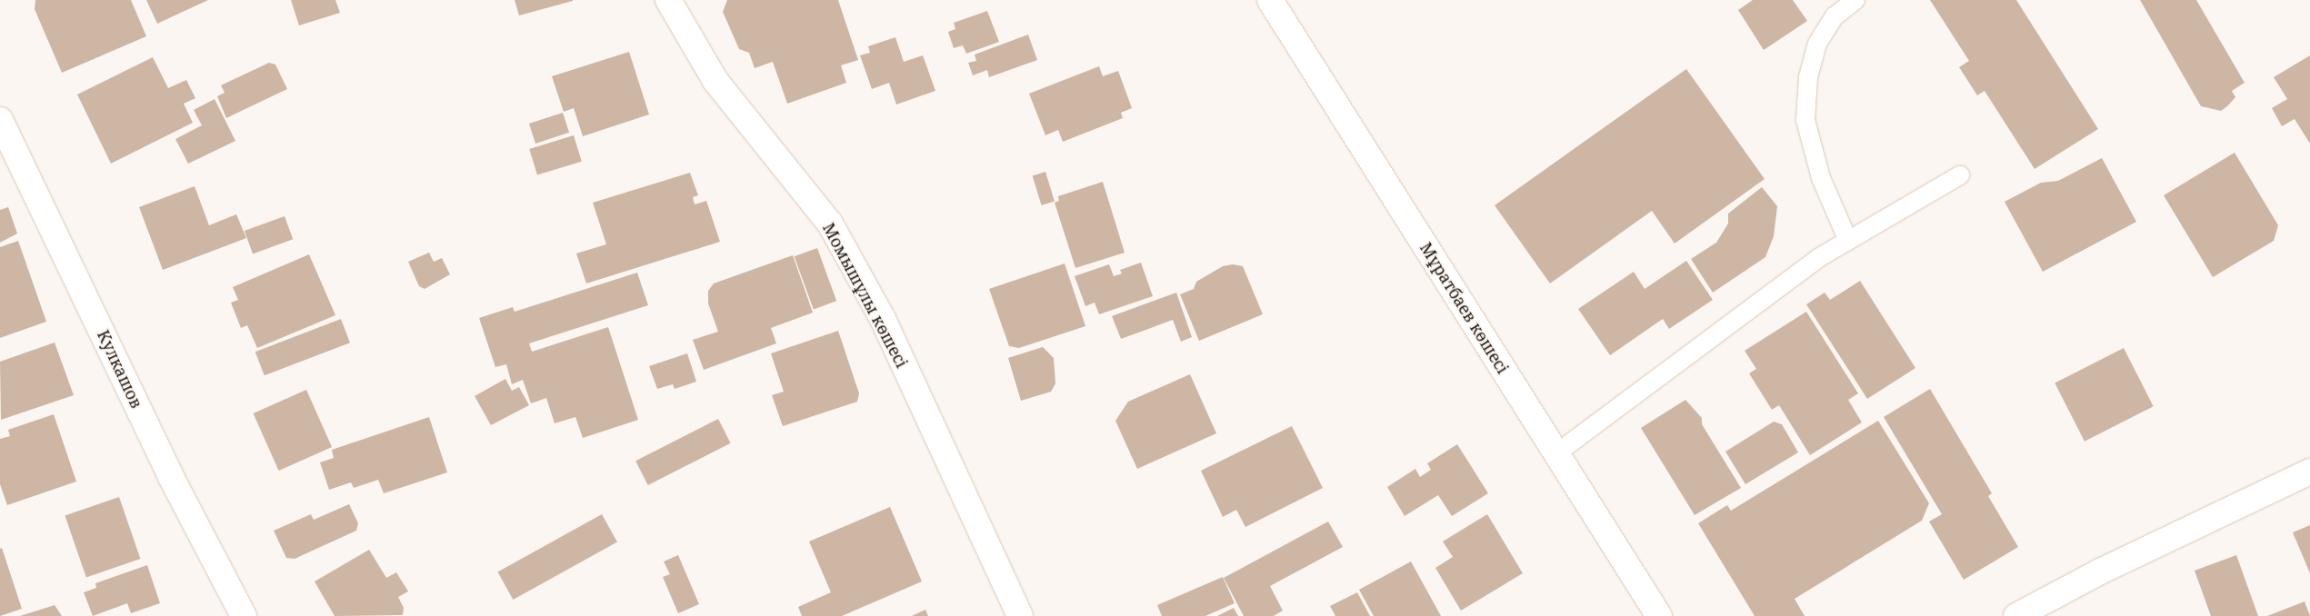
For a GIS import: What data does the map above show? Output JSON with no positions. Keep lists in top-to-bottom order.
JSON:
{
  "streets": {
    "street": ["Момышұлы көшесі", "Мұратбаев көшесі", "Кулкашов"]
  }
}
